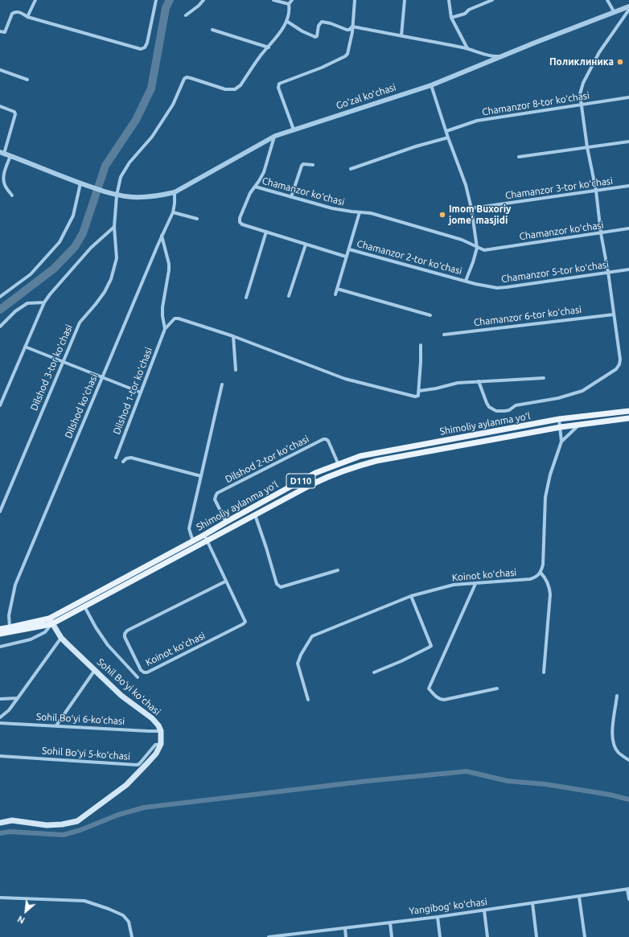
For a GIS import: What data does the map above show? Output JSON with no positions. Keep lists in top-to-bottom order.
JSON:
{
  "streets": {
    "main road": ["Shimoliy aylanma yoʻl", "D110", "Sohil Boʻyi koʻchasi"],
    "street": [
      "Goʻzal koʻchasi",
      "Chamanzor 8-tor koʻchasi",
      "Chamanzor 3-tor koʻchasi",
      "Chamanzor koʻchasi",
      "Chamanzor 2-tor koʻchasi",
      "Chamanzor 5-tor koʻchasi",
      "Chamanzor 6-tor koʻchasi",
      "Dilshod 3-tor koʻchasi",
      "Dilshod 1-tor koʻchasi",
      "Dilshod koʻchasi",
      "Dilshod 2-tor koʻchasi",
      "Koinot koʻchasi",
      "Sohil Boʻyi 6-koʻchasi",
      "Sohil Boʻyi 5-koʻchasi",
      "Yangibogʻ koʻchasi"
    ]
  },
  "crossings": [
    ["Goʻzal koʻchasi", "Dilshod 3-tor koʻchasi"],
    ["Goʻzal koʻchasi", "Dilshod koʻchasi"],
    ["Chamanzor 2-tor koʻchasi", "Chamanzor 5-tor koʻchasi"],
    ["Dilshod koʻchasi", "Shimoliy aylanma yoʻl"],
    ["Shimoliy aylanma yoʻl", "Dilshod 2-tor koʻchasi"],
    ["Shimoliy aylanma yoʻl", "Koinot koʻchasi"],
    ["Shimoliy aylanma yoʻl", "Sohil Boʻyi koʻchasi"],
    ["Sohil Boʻyi koʻchasi", "Sohil Boʻyi 6-koʻchasi"],
    ["Sohil Boʻyi koʻchasi", "Sohil Boʻyi 5-koʻchasi"]
  ],
  "places": ["Поликлиника", "Imom Buxoriy jome’ masjidi"],
  "north": "bottom left"
}
